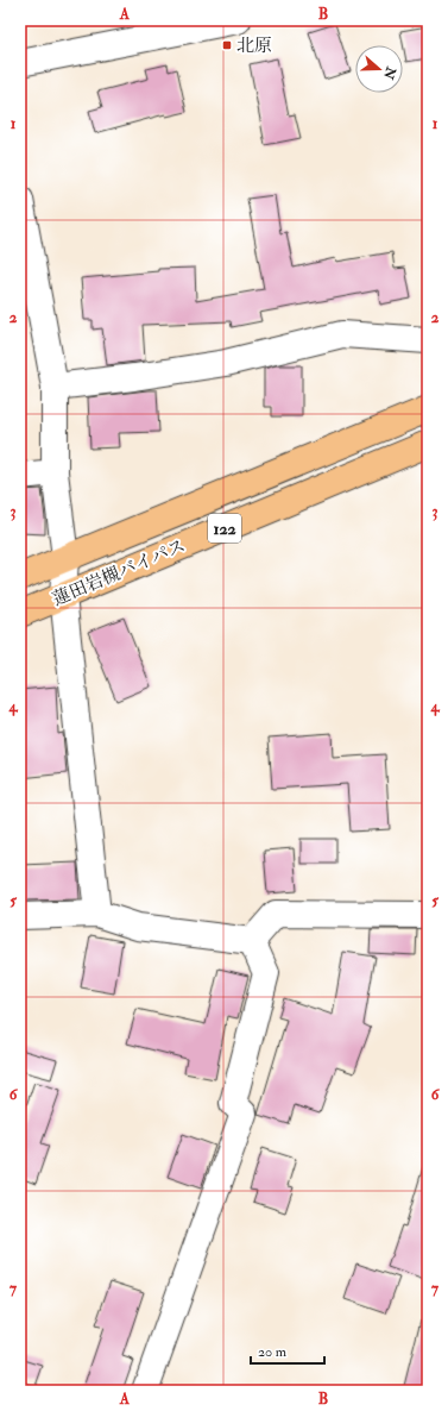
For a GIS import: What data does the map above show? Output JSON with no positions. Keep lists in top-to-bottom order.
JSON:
{
  "streets": {
    "highway": ["122", "蓮田岩槻バイパス"]
  },
  "places": {
    "transit": ["北原"]
  },
  "scale_bar": "20 m",
  "north": "right",
  "grid": {
    "columns": ["A", "B"],
    "rows": [
      "1",
      "2",
      "3",
      "4",
      "5",
      "6",
      "7"
    ]
  }
}
